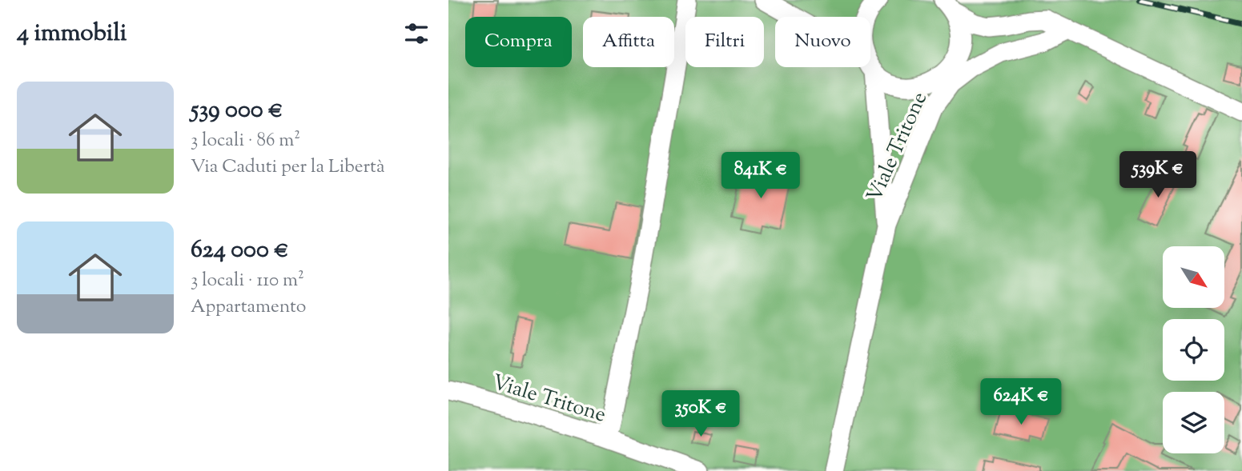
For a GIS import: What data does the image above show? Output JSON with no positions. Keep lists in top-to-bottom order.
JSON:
{
  "streets": {
    "street": ["Viale Tritone"]
  },
  "north": "bottom right",
  "page": {
    "heading": "4 immobili",
    "chip": [
      "Compra",
      "Affitta",
      "Filtri",
      "Nuovo"
    ],
    "list": [
      {
        "name": "539 000 €",
        "note": "3 locali · 86 m² · Via Caduti per la Libertà"
      },
      {
        "name": "624 000 €",
        "note": "3 locali · 110 m² · Appartamento"
      }
    ],
    "price": [
      "539K €",
      "841K €",
      "624K €",
      "350K €"
    ]
  }
}
